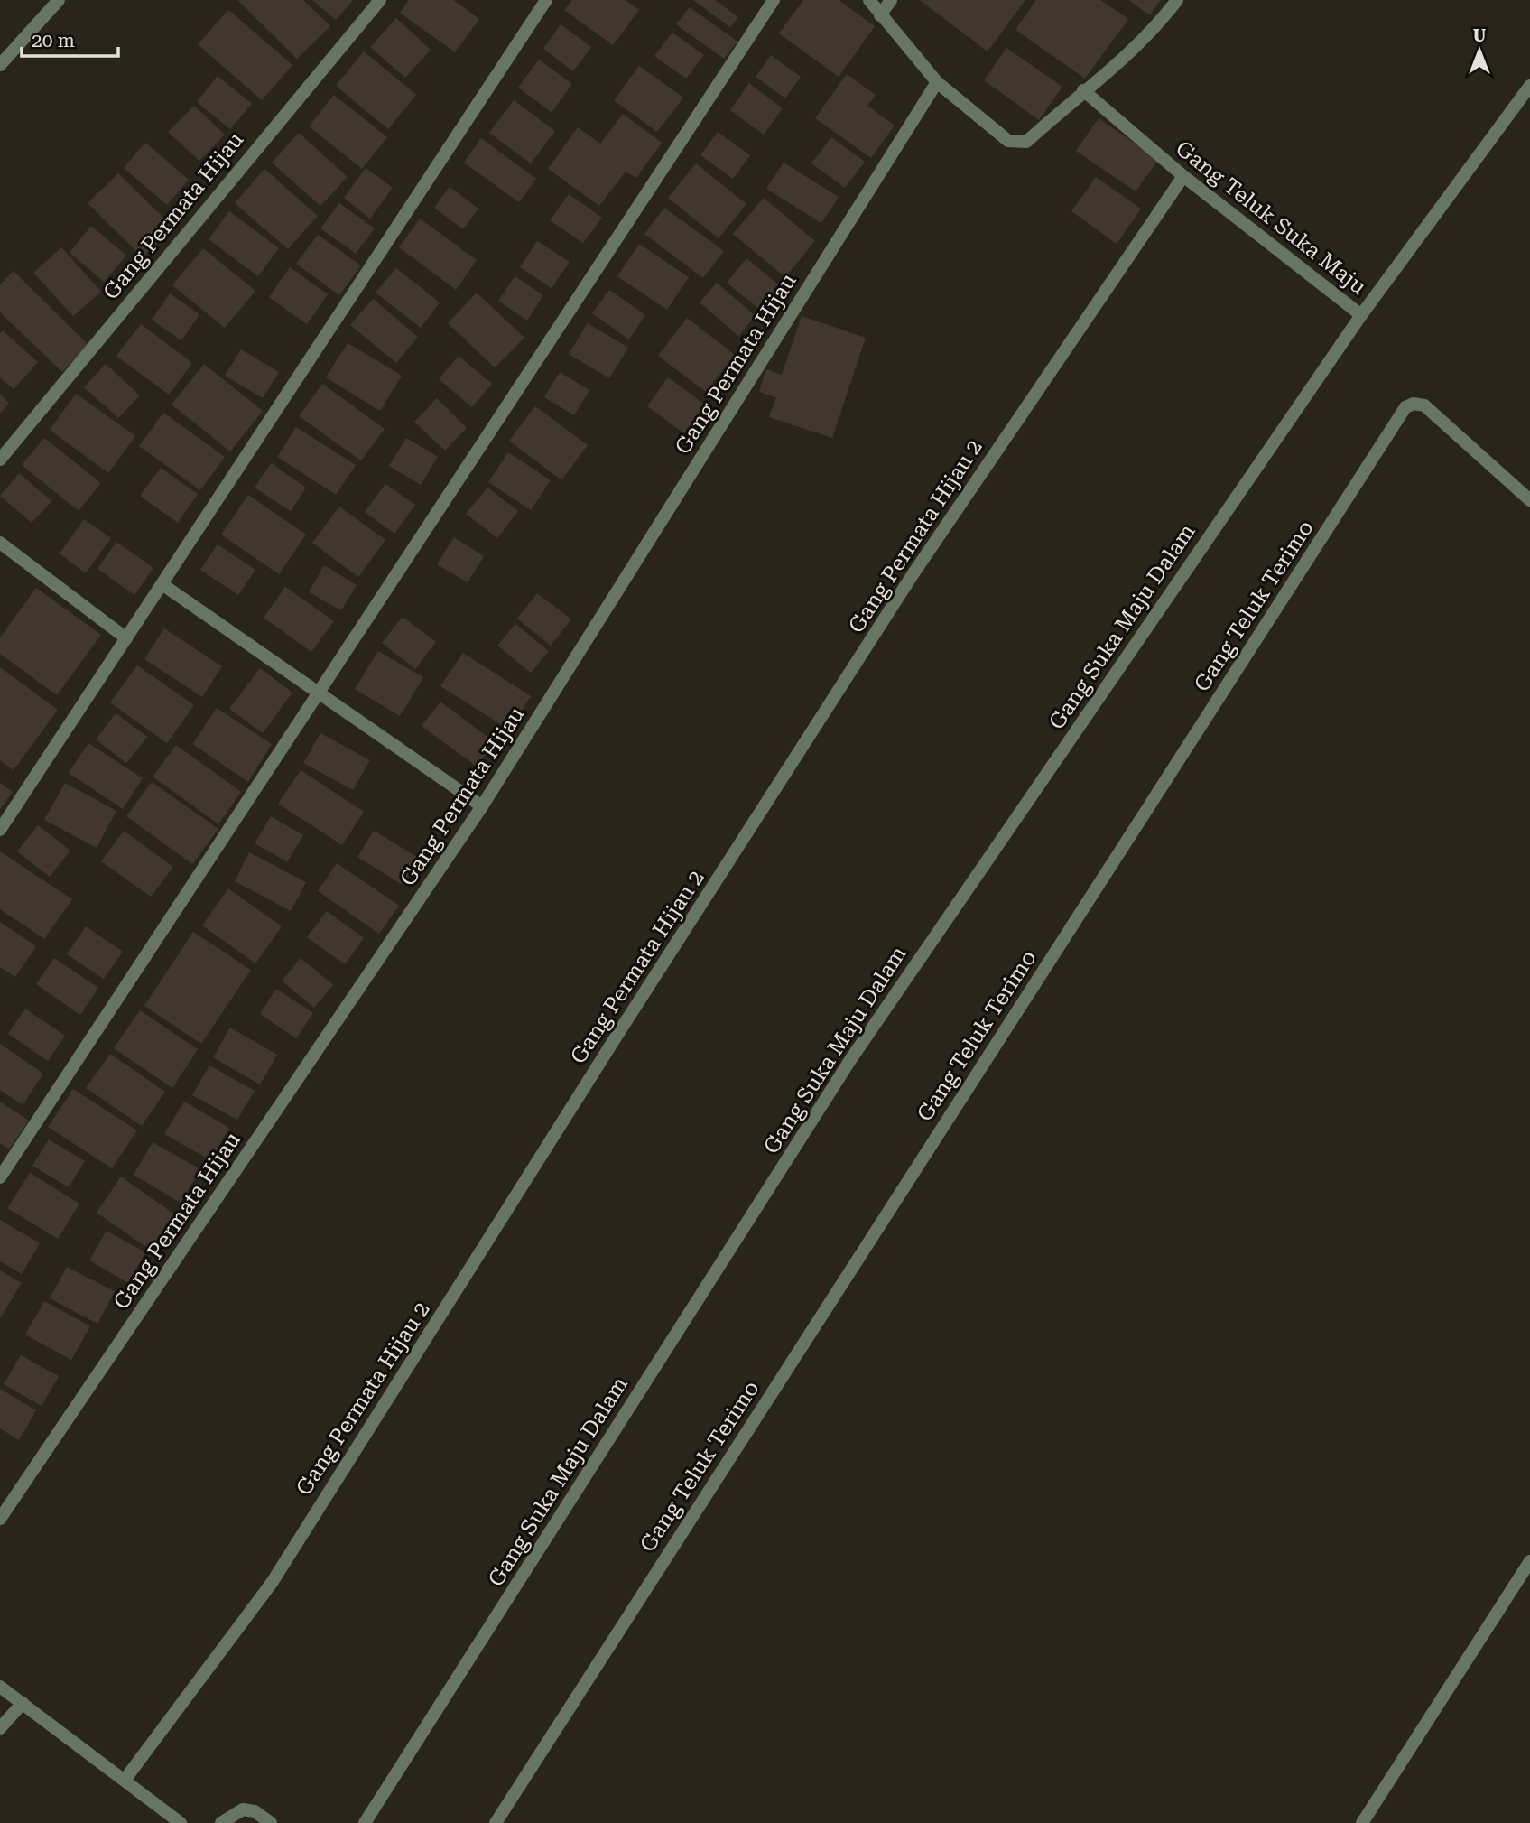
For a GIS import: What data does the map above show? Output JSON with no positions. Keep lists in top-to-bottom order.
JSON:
{
  "streets": {
    "street": [
      "Gang Permata Hijau",
      "Gang Teluk Suka Maju",
      "Gang Permata Hijau 2",
      "Gang Teluk Terimo",
      "Gang Suka Maju Dalam"
    ]
  },
  "crossings": [
    ["Gang Teluk Suka Maju", "Gang Permata Hijau 2"],
    ["Gang Teluk Suka Maju", "Gang Suka Maju Dalam"]
  ],
  "scale_bar": "20 m",
  "north": "top"
}
